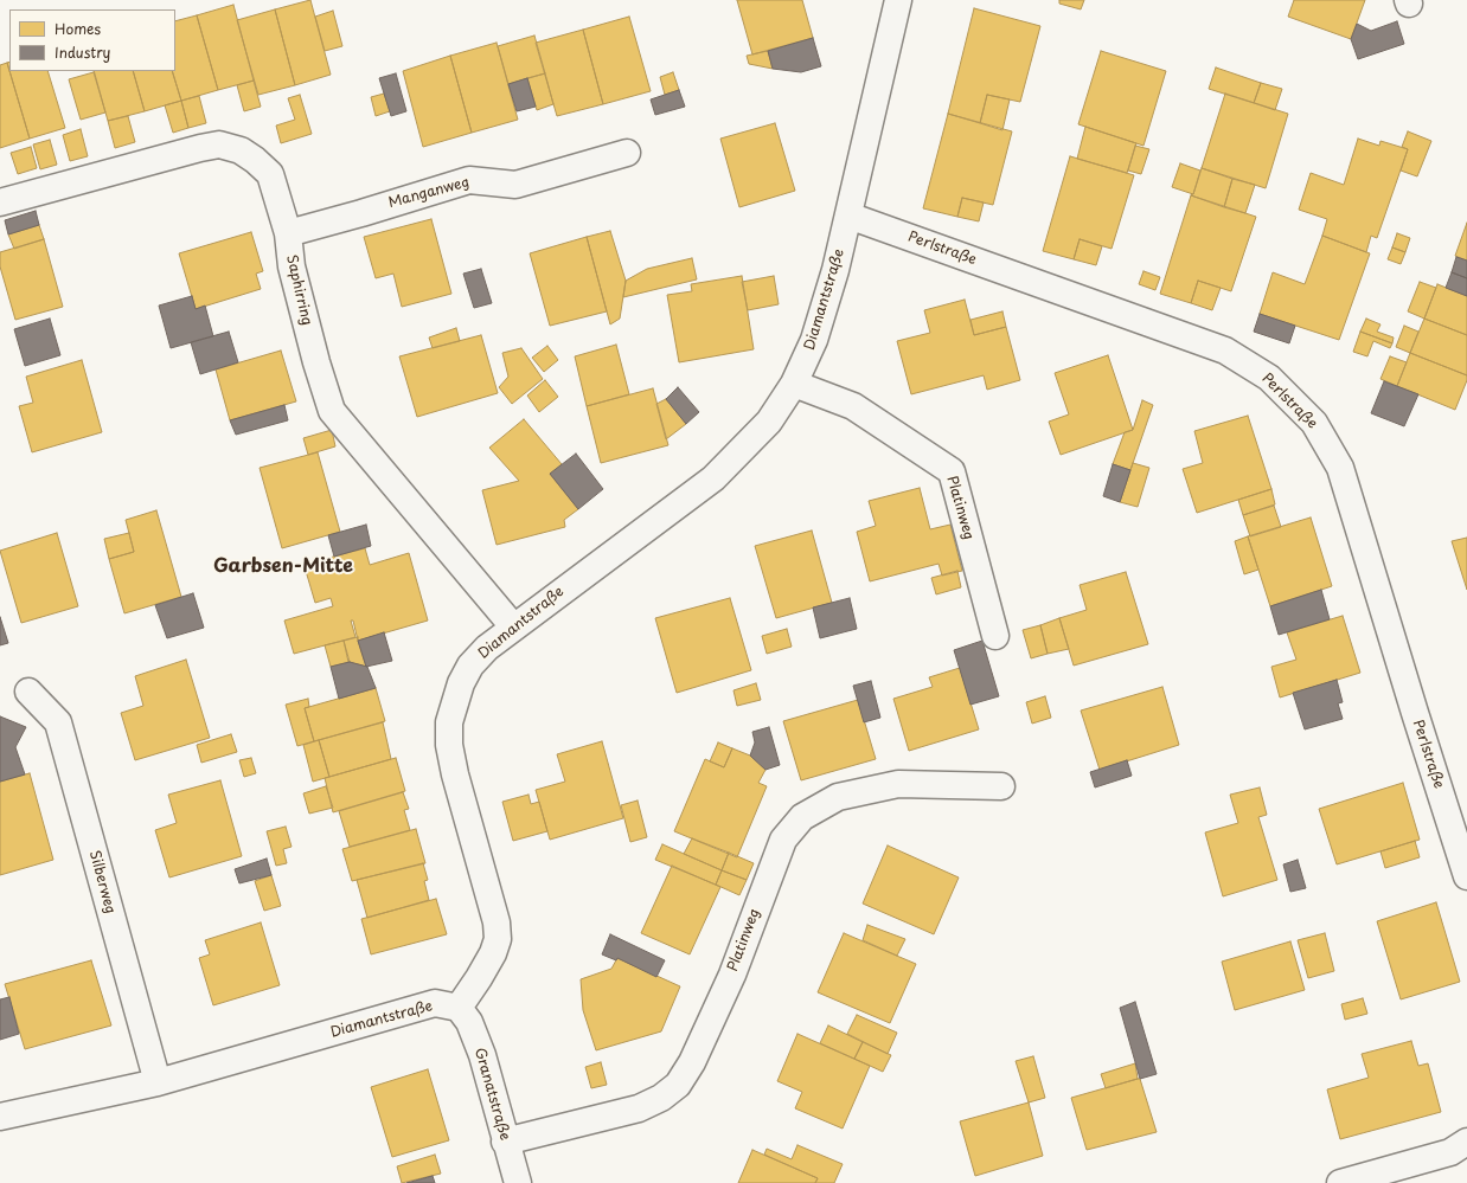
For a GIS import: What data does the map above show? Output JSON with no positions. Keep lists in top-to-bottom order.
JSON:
{
  "streets": {
    "street": [
      "Manganweg",
      "Perlstraße",
      "Saphirring",
      "Diamantstraße",
      "Platinweg",
      "Silberweg",
      "Granatstraße"
    ]
  },
  "crossings": [
    ["Manganweg", "Saphirring"],
    ["Perlstraße", "Diamantstraße"],
    ["Saphirring", "Diamantstraße"],
    ["Diamantstraße", "Platinweg"],
    ["Diamantstraße", "Silberweg"],
    ["Diamantstraße", "Granatstraße"],
    ["Platinweg", "Granatstraße"]
  ],
  "districts": ["Garbsen-Mitte"],
  "legend": ["Homes", "Industry"]
}
